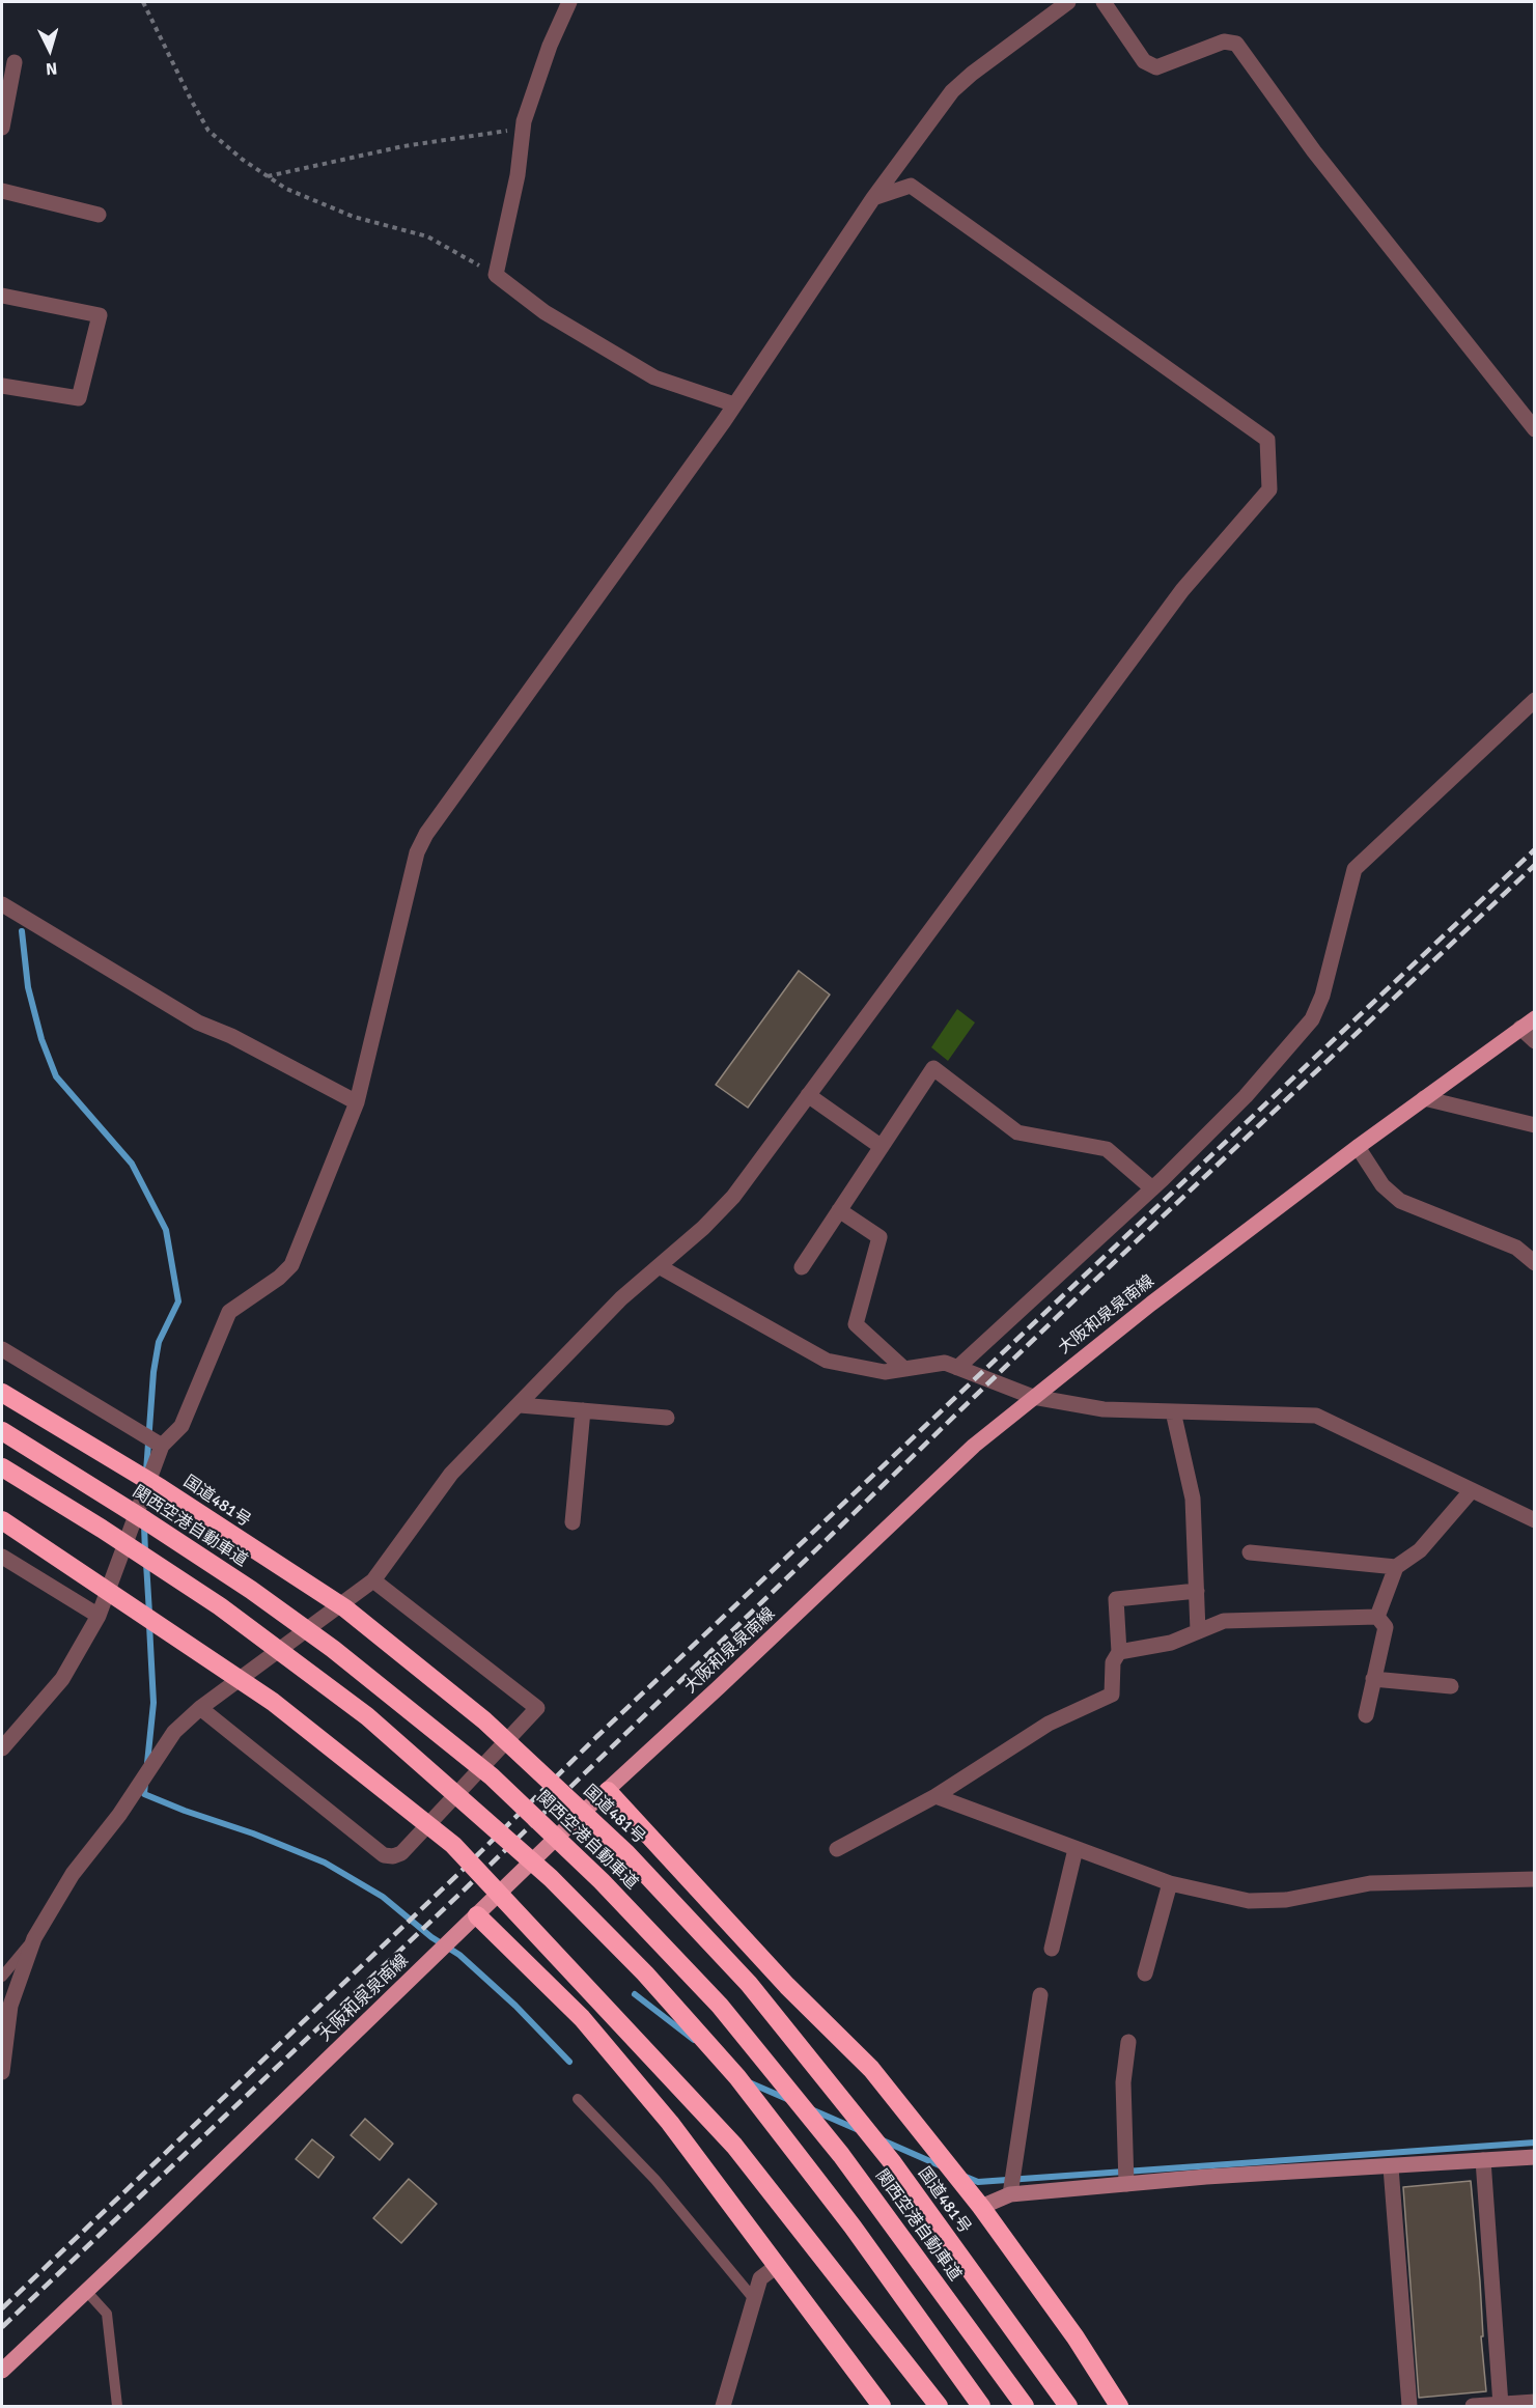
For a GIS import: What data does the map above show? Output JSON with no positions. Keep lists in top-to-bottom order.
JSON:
{
  "streets": {
    "highway": ["国道481号", "関西空港自動車道"],
    "main road": ["大阪和泉泉南線"]
  },
  "north": "bottom"
}
